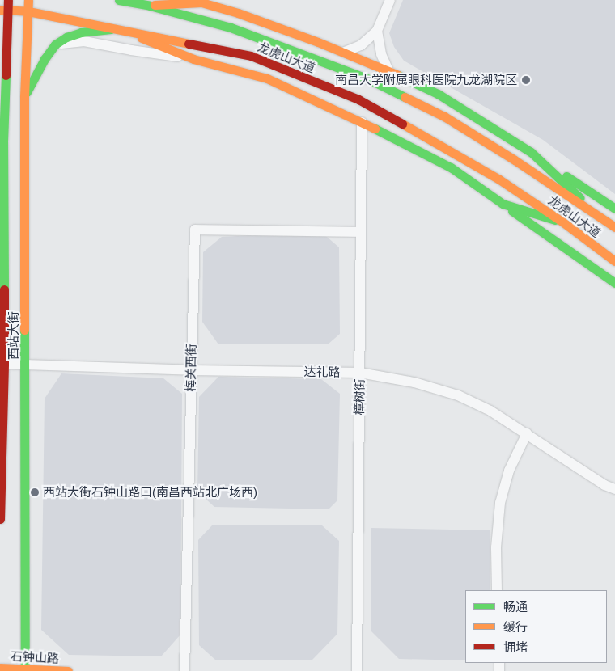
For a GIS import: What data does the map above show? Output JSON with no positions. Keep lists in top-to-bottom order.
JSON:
{
  "streets": {
    "main road": ["龙虎山大道", "西站大街", "石钟山路"],
    "street": ["梅关西街", "达礼路", "樟树街"]
  },
  "crossings": [
    ["龙虎山大道", "西站大街"],
    ["西站大街", "达礼路"],
    ["西站大街", "石钟山路"],
    ["梅关西街", "达礼路"],
    ["梅关西街", "樟树街"],
    ["达礼路", "樟树街"]
  ],
  "places": ["南昌大学附属眼科医院九龙湖院区", "西站大街石钟山路口(南昌西站北广场西)"],
  "legend": ["畅通", "缓行", "拥堵"]
}
